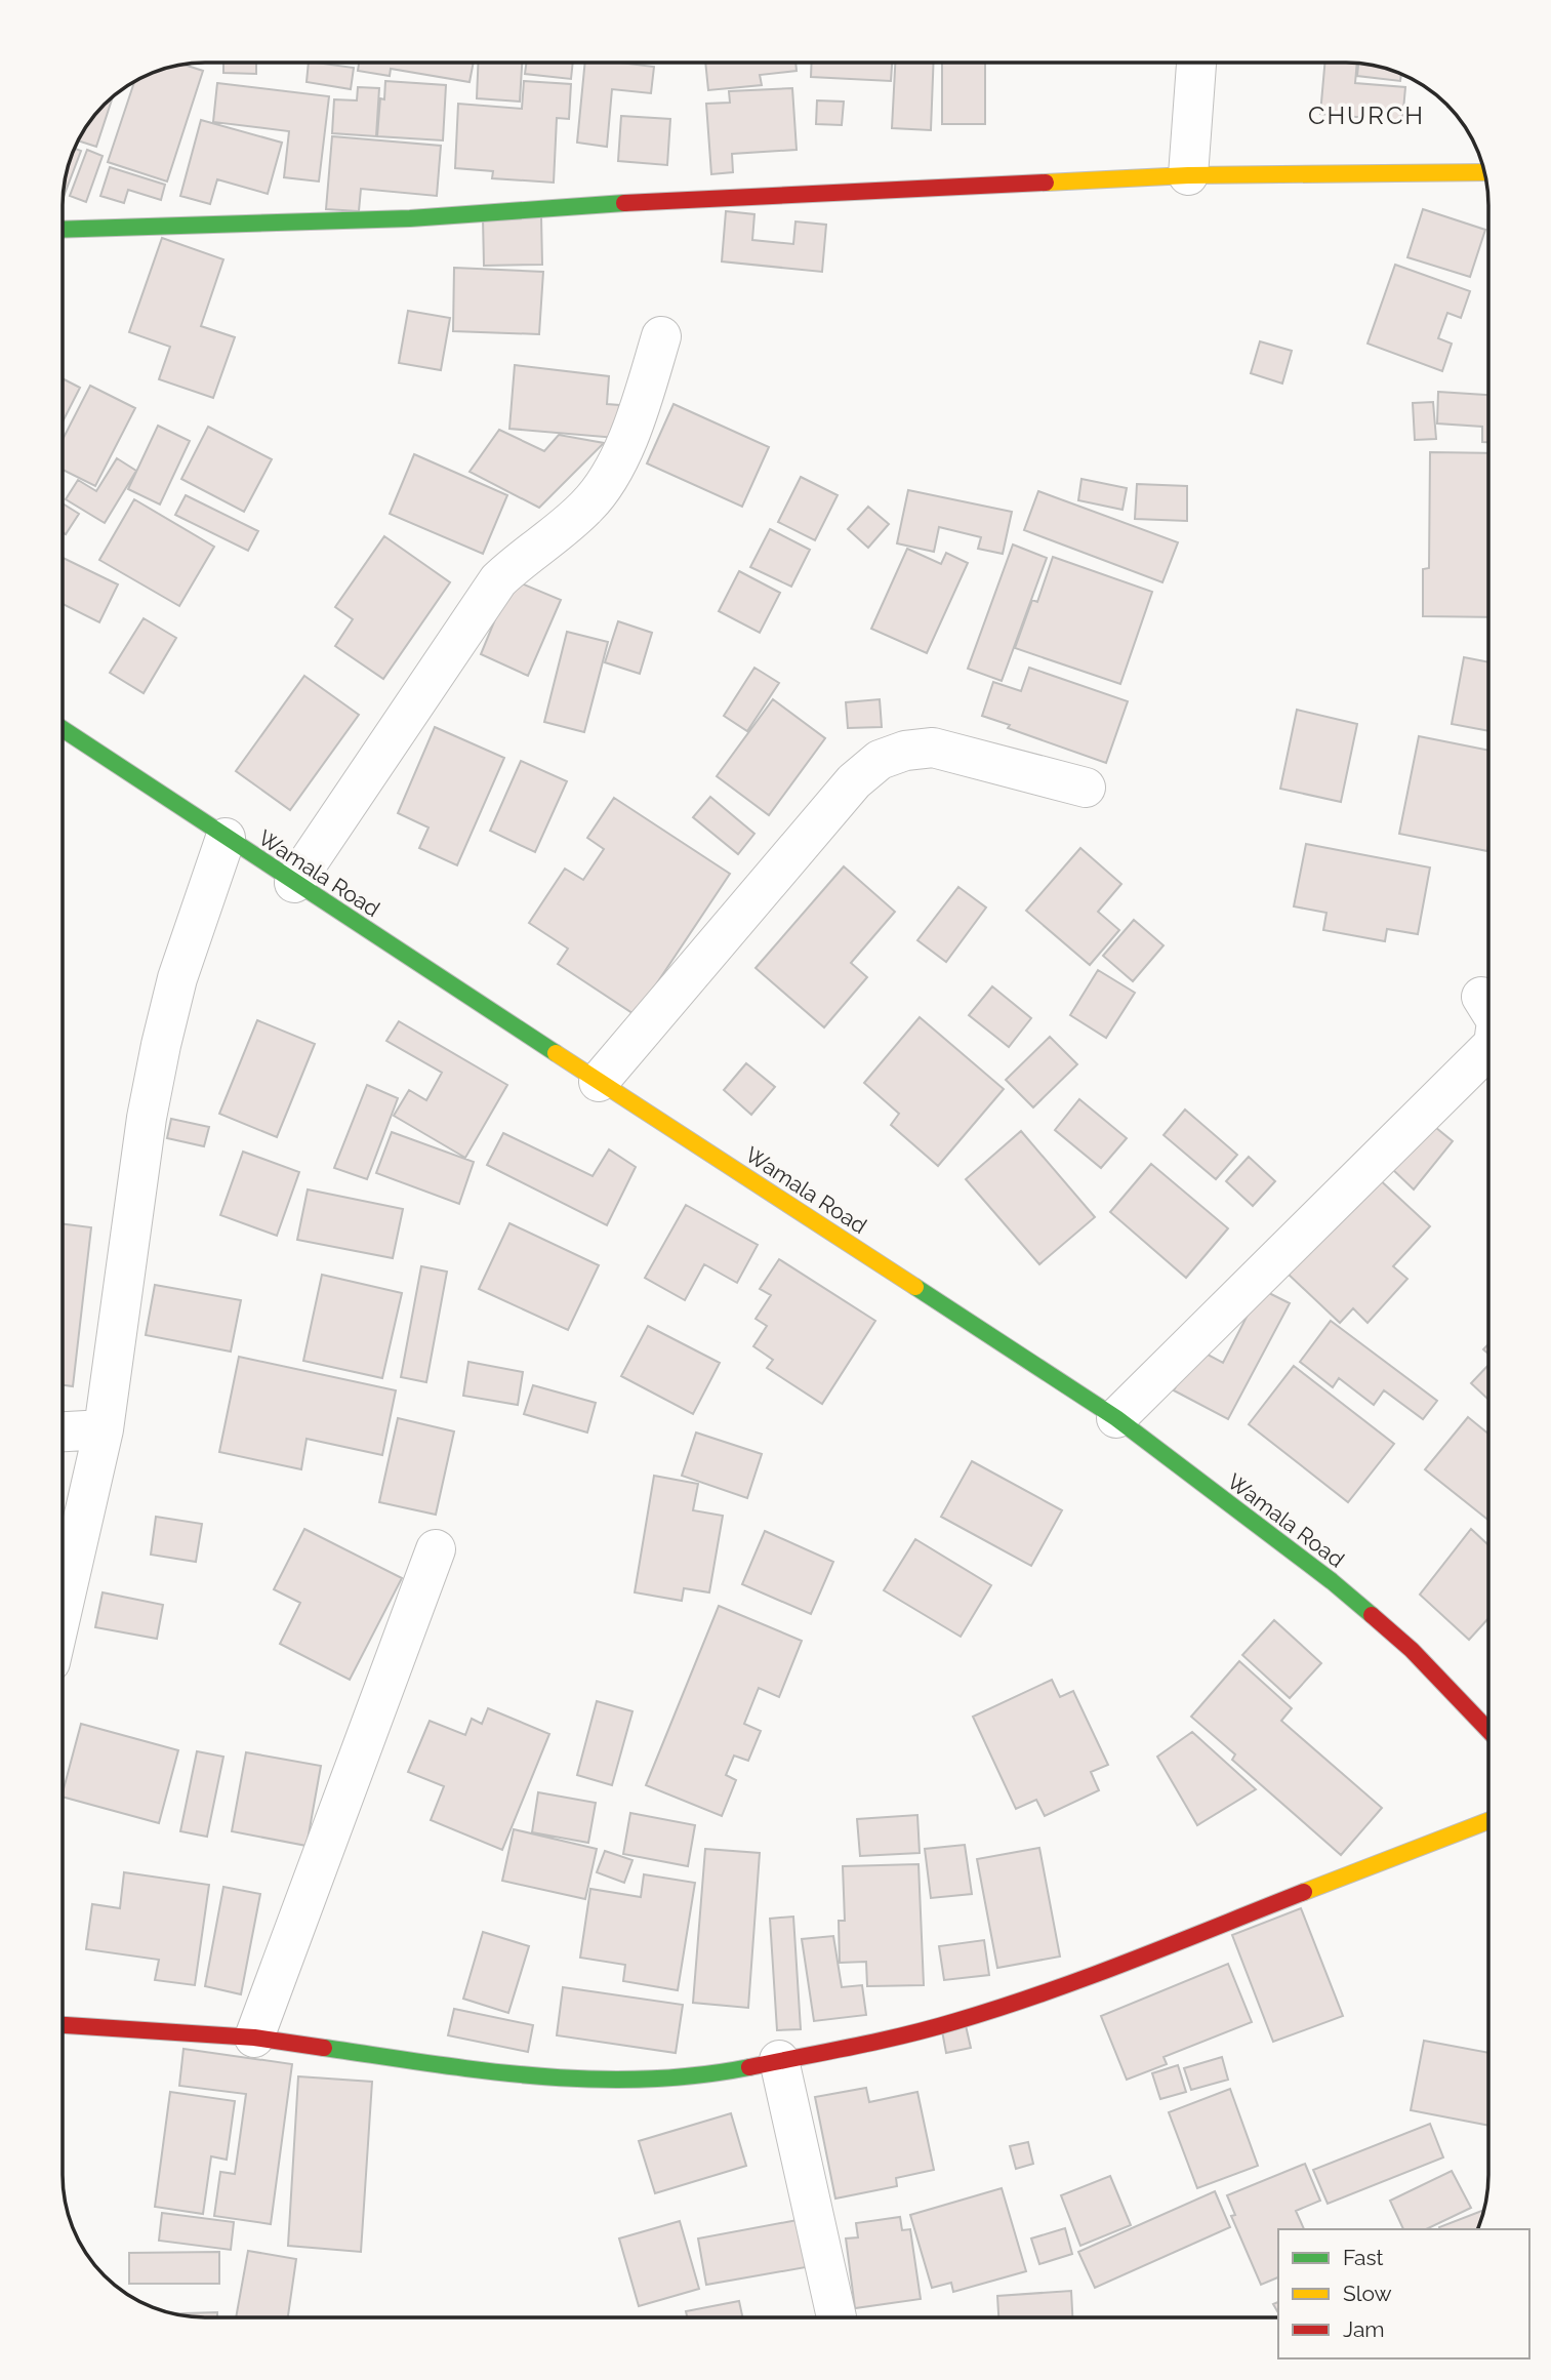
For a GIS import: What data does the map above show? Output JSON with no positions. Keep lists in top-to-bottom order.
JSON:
{
  "streets": {
    "street": ["Wamala Road"]
  },
  "districts": ["CHURCH"],
  "legend": ["Fast", "Slow", "Jam"]
}
